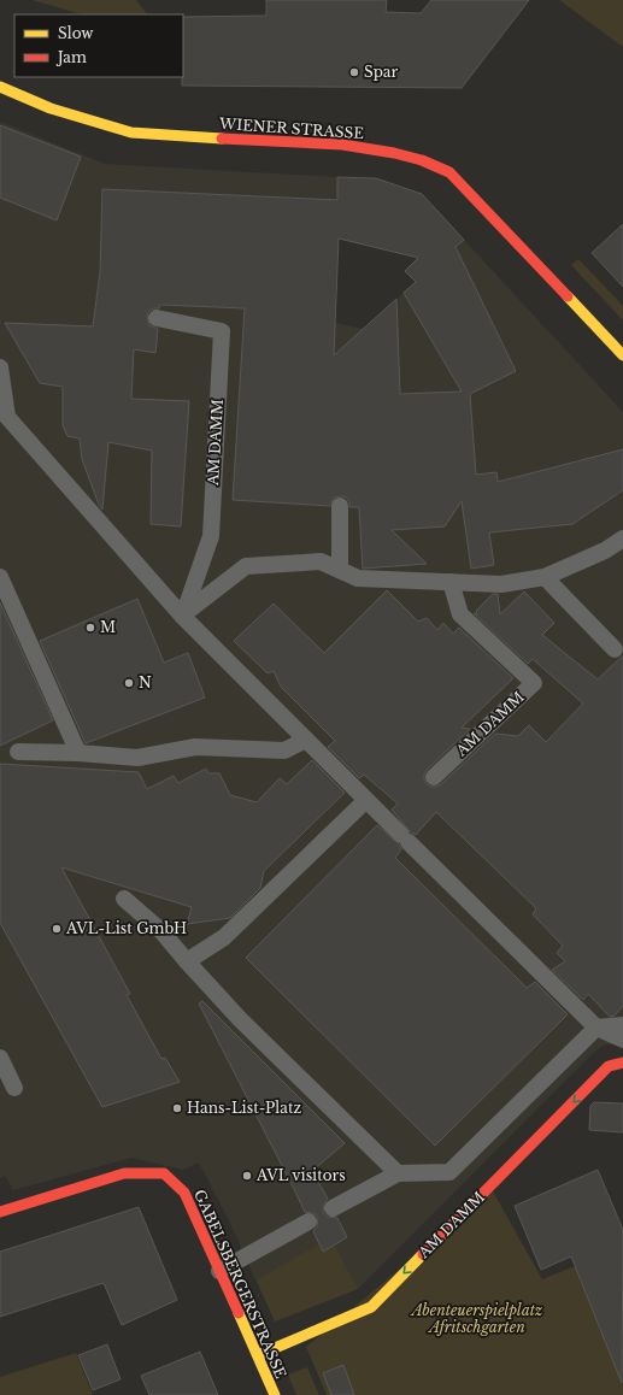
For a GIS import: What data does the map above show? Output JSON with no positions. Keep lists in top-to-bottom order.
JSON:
{
  "streets": {
    "street": ["WIENER STRASSE", "AM DAMM", "GABELSBERGERSTRASSE"]
  },
  "crossings": [
    ["AM DAMM", "GABELSBERGERSTRASSE"]
  ],
  "parks": ["Abenteuerspielplatz Afritschgarten"],
  "places": [
    "Spar",
    "M",
    "N",
    "AVL-List GmbH",
    "Hans-List-Platz",
    "AVL visitors"
  ],
  "legend": ["Slow", "Jam"]
}
